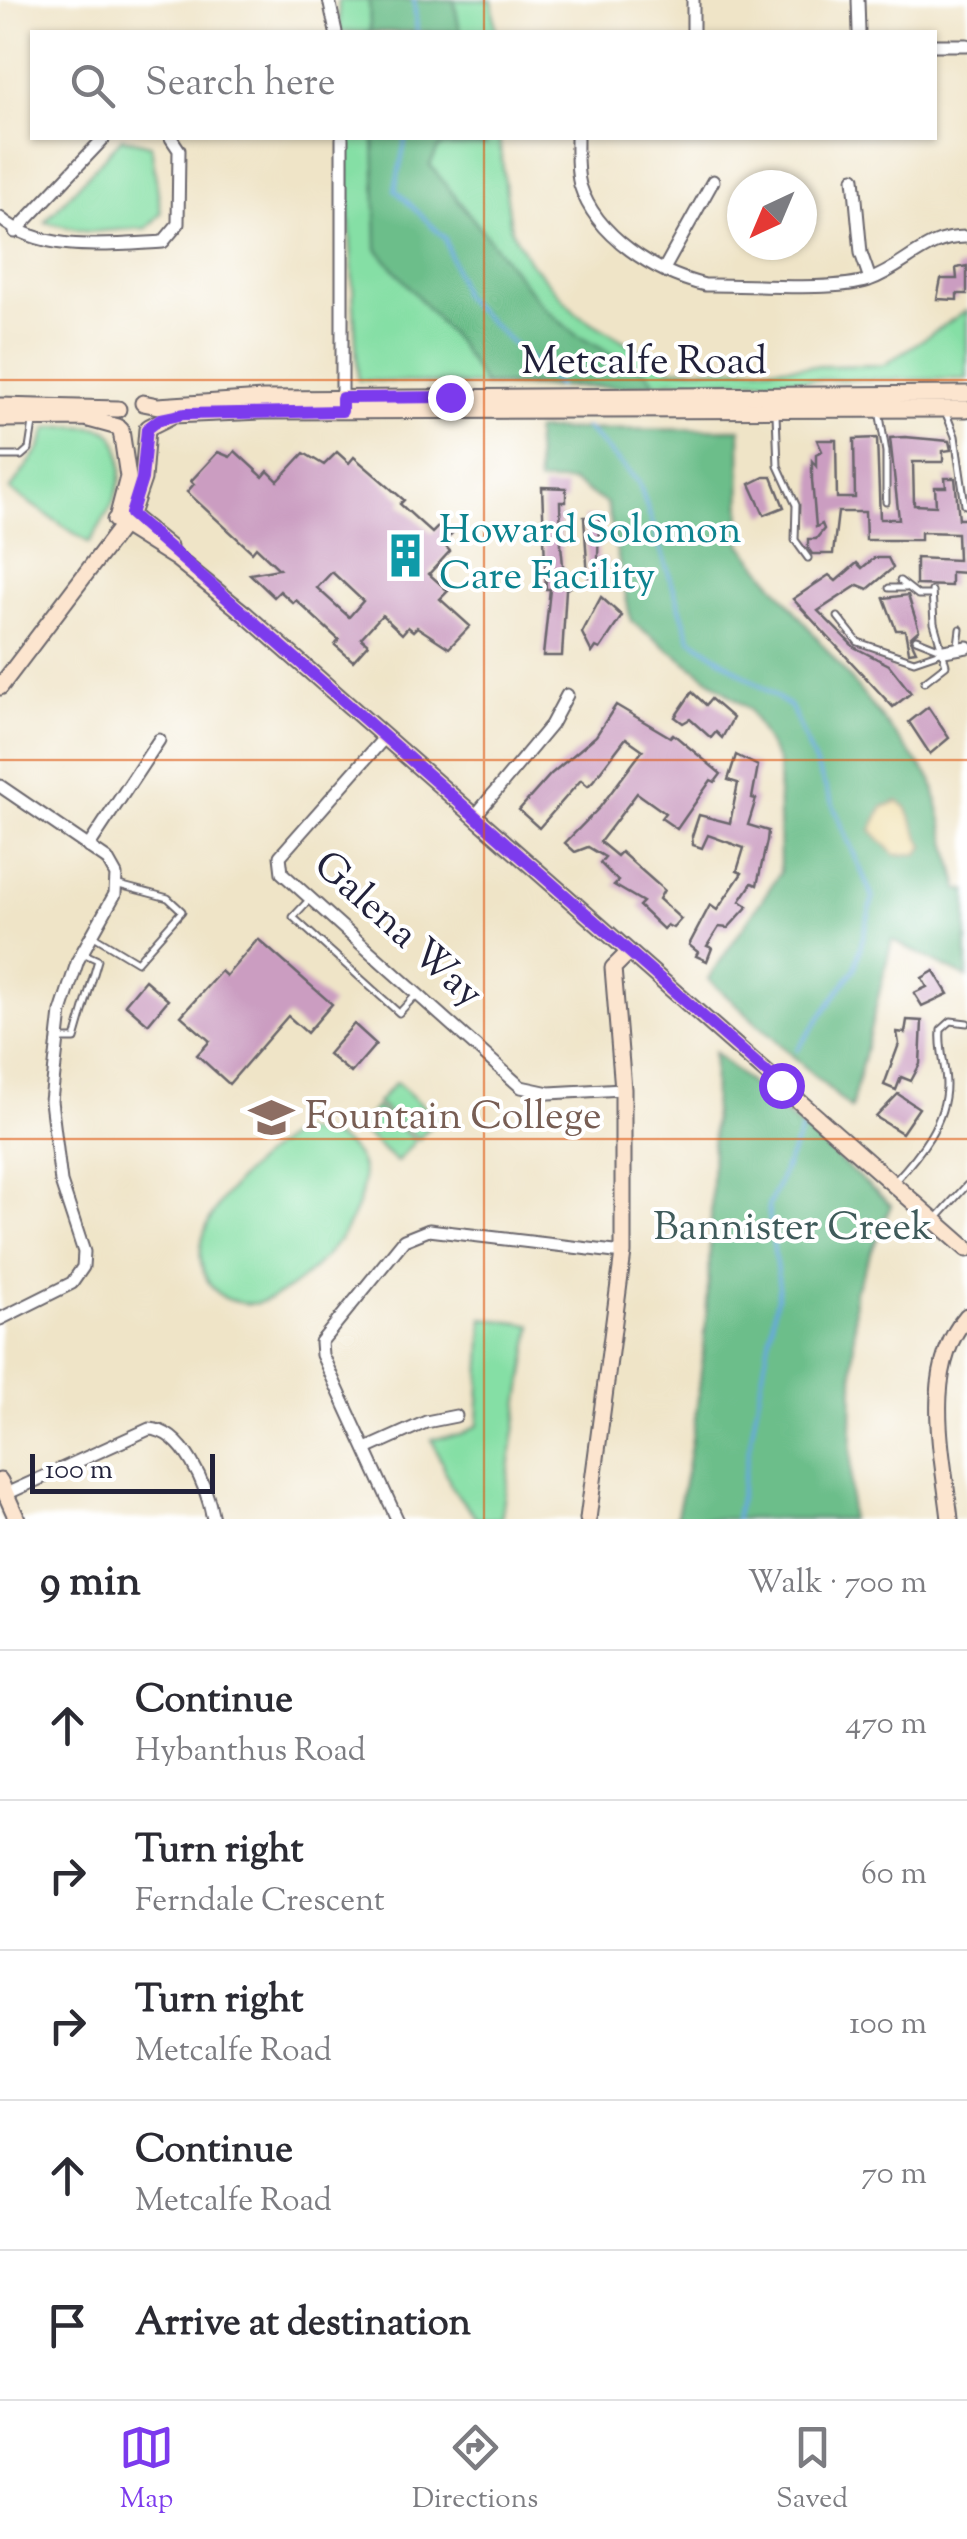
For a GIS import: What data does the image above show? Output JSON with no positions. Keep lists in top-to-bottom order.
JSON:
{
  "streets": {
    "street": ["Metcalfe Road", "Galena Way"]
  },
  "parks": ["Bannister Creek"],
  "places": {
    "building": ["Howard Solomon Care Facility"],
    "school or university": ["Fountain College"]
  },
  "scale_bar": "100 m",
  "north": "bottom left",
  "page": {
    "search": "Search here",
    "scale": "100 m",
    "heading": ["9 min", "Walk · 700 m"],
    "list": [
      ["Continue", "Hybanthus Road", "470 m"],
      ["Turn right", "Ferndale Crescent", "60 m"],
      ["Turn right", "Metcalfe Road", "100 m"],
      ["Continue", "Metcalfe Road", "70 m"],
      "Arrive at destination"
    ],
    "nav": ["Map", "Directions", "Saved"]
  }
}
